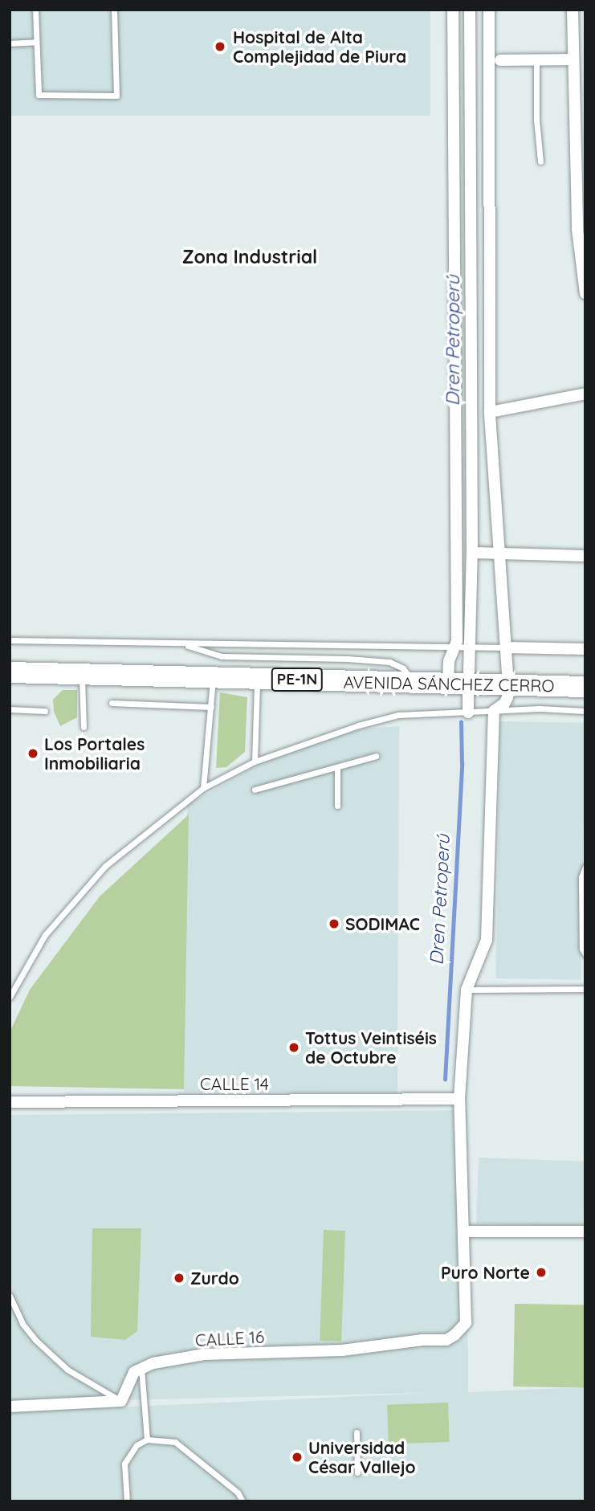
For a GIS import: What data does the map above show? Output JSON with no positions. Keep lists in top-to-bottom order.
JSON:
{
  "streets": {
    "highway": ["PE-1N", "AVENIDA SÁNCHEZ CERRO"],
    "street": ["CALLE 14", "CALLE 16"]
  },
  "districts": ["Zona Industrial"],
  "water": ["Dren Petroperú"],
  "places": [
    "Hospital de Alta Complejidad de Piura",
    "Los Portales Inmobiliaria",
    "SODIMAC",
    "Tottus Veintiséis de Octubre",
    "Puro Norte",
    "Zurdo",
    "Universidad César Vallejo"
  ]
}
